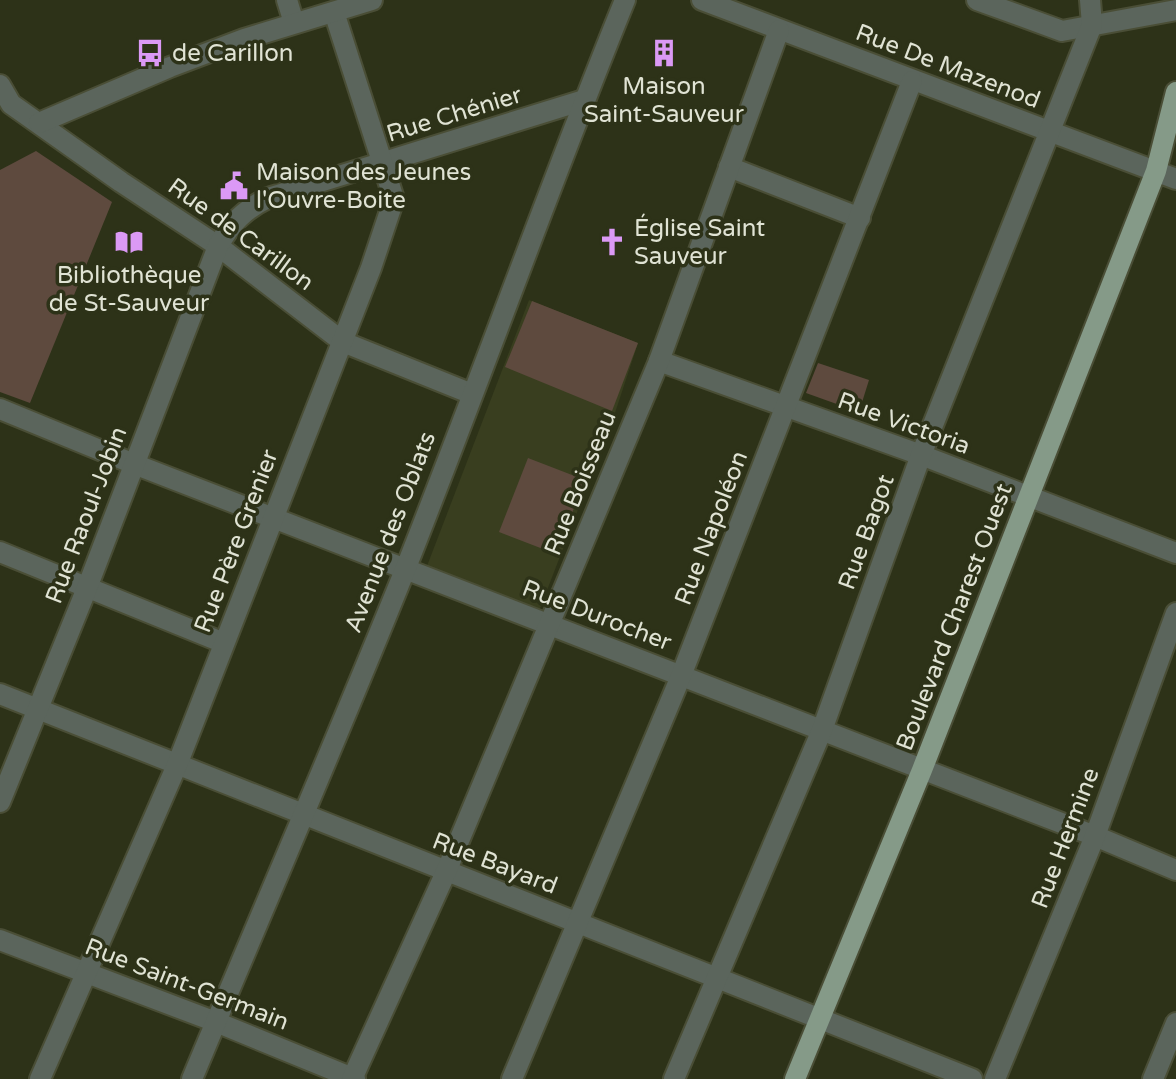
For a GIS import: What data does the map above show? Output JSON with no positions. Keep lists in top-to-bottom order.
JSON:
{
  "streets": {
    "main road": ["Boulevard Charest Ouest"],
    "street": [
      "Rue De Mazenod",
      "Rue Chénier",
      "Rue de Carillon",
      "Rue Victoria",
      "Rue Boisseau",
      "Rue Raoul-Jobin",
      "Rue Napoléon",
      "Avenue des Oblats",
      "Rue Bagot",
      "Rue Père Grenier",
      "Rue Durocher",
      "Rue Hermine",
      "Rue Bayard",
      "Rue Saint-Germain"
    ]
  },
  "crossings": [
    ["Rue De Mazenod", "Rue Boisseau"],
    ["Rue De Mazenod", "Rue Napoléon"],
    ["Rue De Mazenod", "Rue Bagot"],
    ["Rue De Mazenod", "Boulevard Charest Ouest"],
    ["Rue Chénier", "Rue de Carillon"],
    ["Rue Chénier", "Rue Raoul-Jobin"],
    ["Rue Chénier", "Avenue des Oblats"],
    ["Rue Chénier", "Rue Père Grenier"],
    ["Rue de Carillon", "Rue Raoul-Jobin"],
    ["Rue de Carillon", "Avenue des Oblats"],
    ["Rue de Carillon", "Rue Père Grenier"],
    ["Rue Victoria", "Rue Boisseau"],
    ["Rue Victoria", "Rue Napoléon"],
    ["Rue Victoria", "Rue Bagot"],
    ["Rue Victoria", "Boulevard Charest Ouest"],
    ["Rue Boisseau", "Rue Durocher"],
    ["Rue Boisseau", "Rue Bayard"],
    ["Rue Boisseau", "Rue Saint-Germain"],
    ["Rue Raoul-Jobin", "Rue Durocher"],
    ["Rue Raoul-Jobin", "Rue Bayard"],
    ["Rue Napoléon", "Rue Durocher"],
    ["Rue Napoléon", "Rue Bayard"],
    ["Avenue des Oblats", "Rue Durocher"],
    ["Avenue des Oblats", "Rue Bayard"],
    ["Avenue des Oblats", "Rue Saint-Germain"],
    ["Rue Bagot", "Rue Durocher"],
    ["Rue Bagot", "Rue Bayard"],
    ["Rue Père Grenier", "Rue Durocher"],
    ["Rue Père Grenier", "Rue Bayard"],
    ["Rue Père Grenier", "Rue Saint-Germain"],
    ["Rue Durocher", "Boulevard Charest Ouest"],
    ["Rue Durocher", "Rue Hermine"],
    ["Boulevard Charest Ouest", "Rue Bayard"]
  ],
  "places": {
    "bus stop": ["de Carillon"],
    "building": ["Maison Saint-Sauveur"],
    "public building": ["Maison des Jeunes l'Ouvre-Boite"],
    "library": ["Bibliothèque de St-Sauveur"],
    "church": ["Église Saint Sauveur"]
  }
}
